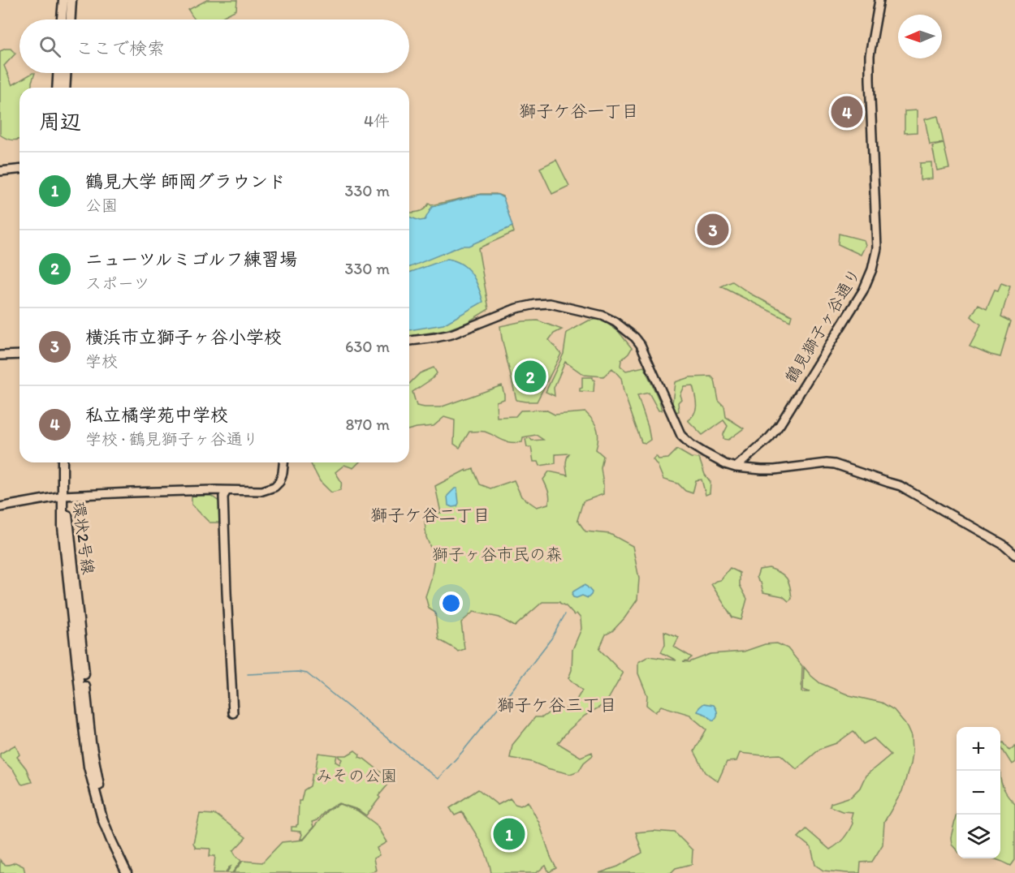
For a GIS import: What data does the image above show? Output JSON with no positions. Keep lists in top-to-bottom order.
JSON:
{
  "streets": {
    "main road": ["環状2号線"],
    "street": ["鶴見獅子ヶ谷通り"]
  },
  "districts": ["獅子ケ谷一丁目", "獅子ケ谷二丁目", "獅子ケ谷三丁目"],
  "parks": ["獅子ヶ谷市民の森", "みその公園"],
  "north": "left",
  "page": {
    "search": "ここで検索",
    "heading": ["周辺", "4件"],
    "pins": [
      "4",
      "3",
      "2",
      "1"
    ],
    "list": [
      {
        "mark": "1",
        "name": "鶴見大学 師岡グラウンド",
        "note": "公園",
        "value": "330 m"
      },
      {
        "mark": "2",
        "name": "ニューツルミゴルフ練習場",
        "note": "スポーツ",
        "value": "330 m"
      },
      {
        "mark": "3",
        "name": "横浜市立獅子ヶ谷小学校",
        "note": "学校",
        "value": "630 m"
      },
      {
        "mark": "4",
        "name": "私立橘学苑中学校",
        "note": "学校 · 鶴見獅子ヶ谷通り",
        "value": "870 m"
      }
    ],
    "map_buttons": ["+", "−"]
  }
}
